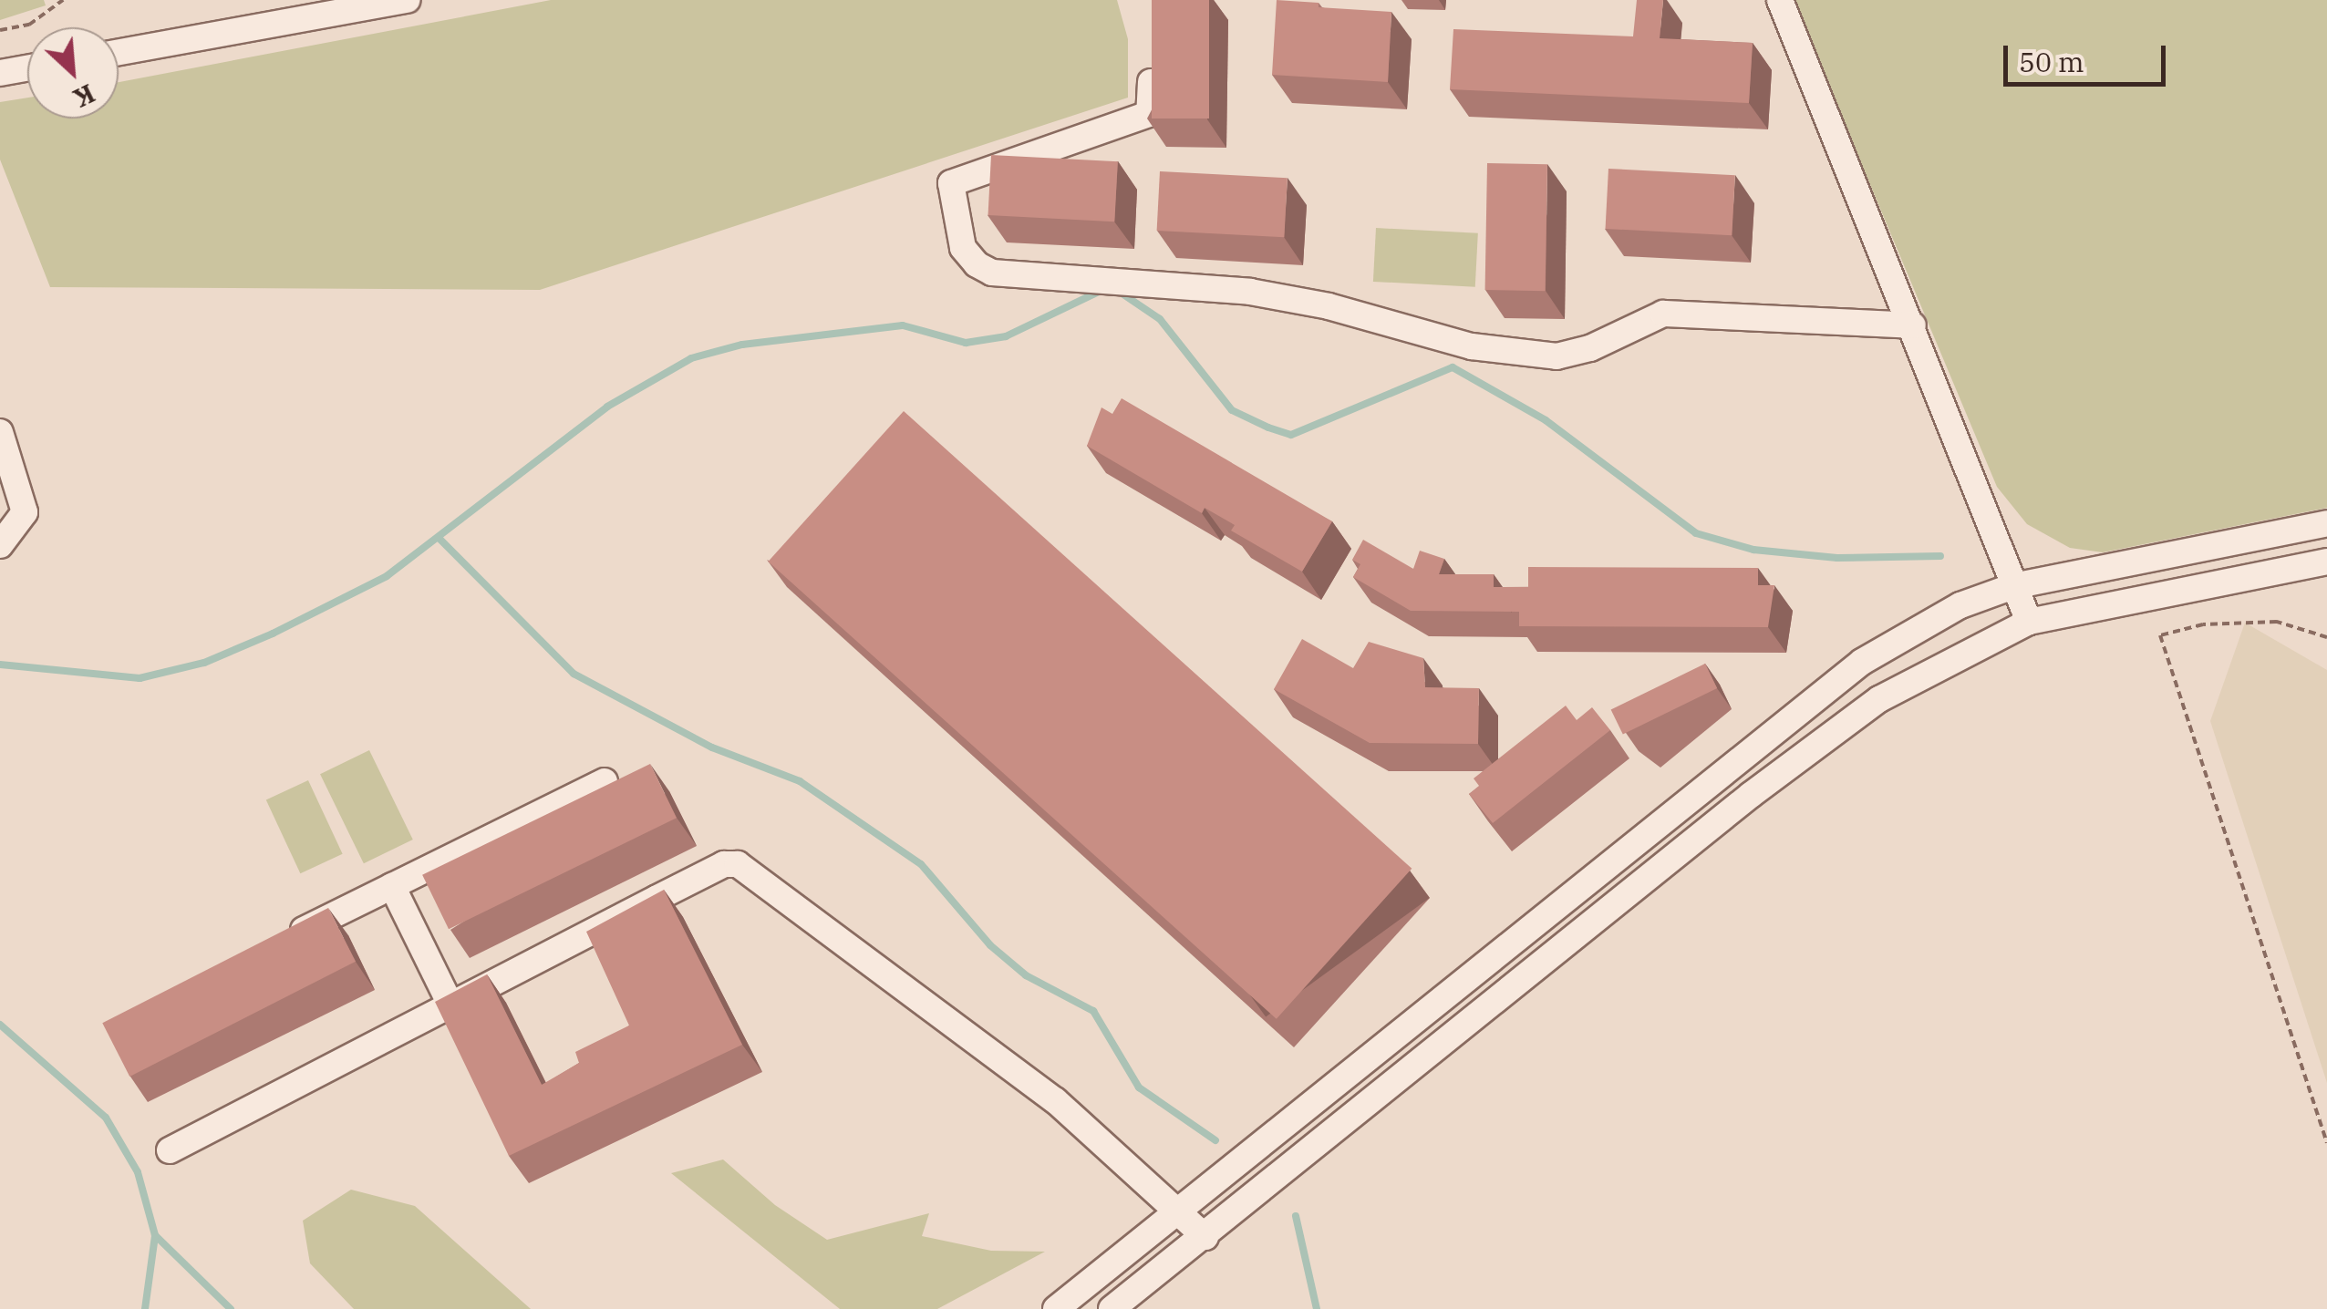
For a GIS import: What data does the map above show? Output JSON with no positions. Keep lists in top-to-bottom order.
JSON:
{
  "scale_bar": "50 m",
  "north": "bottom right"
}
